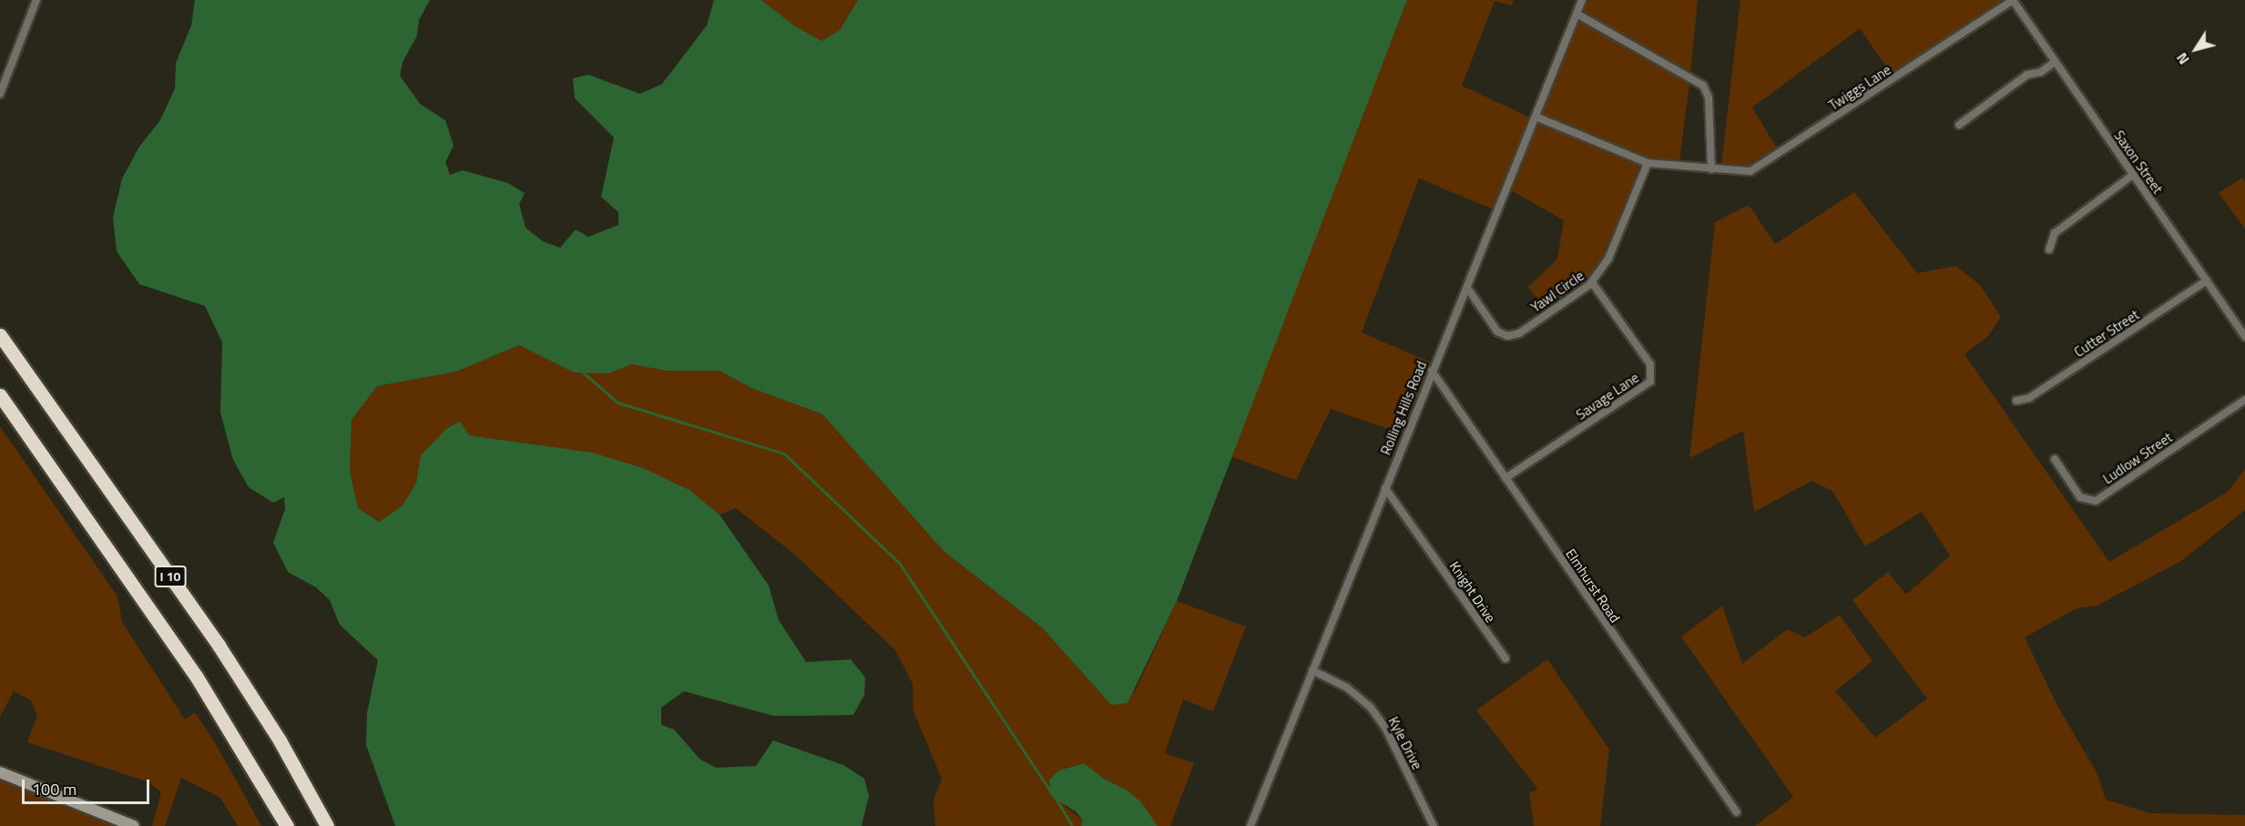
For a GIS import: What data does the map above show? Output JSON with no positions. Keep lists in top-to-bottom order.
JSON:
{
  "streets": {
    "highway": ["I 10"],
    "street": [
      "Twiggs Lane",
      "Saxon Street",
      "Yawl Circle",
      "Cutter Street",
      "Savage Lane",
      "Rolling Hills Road",
      "Ludlow Street",
      "Elmhurst Road",
      "Knight Drive",
      "Kyle Drive"
    ]
  },
  "crossings": [
    ["Twiggs Lane", "Saxon Street"],
    ["Saxon Street", "Cutter Street"],
    ["Yawl Circle", "Savage Lane"],
    ["Yawl Circle", "Rolling Hills Road"],
    ["Savage Lane", "Elmhurst Road"],
    ["Rolling Hills Road", "Elmhurst Road"],
    ["Rolling Hills Road", "Knight Drive"],
    ["Rolling Hills Road", "Kyle Drive"]
  ],
  "scale_bar": "100 m",
  "north": "bottom left"
}
